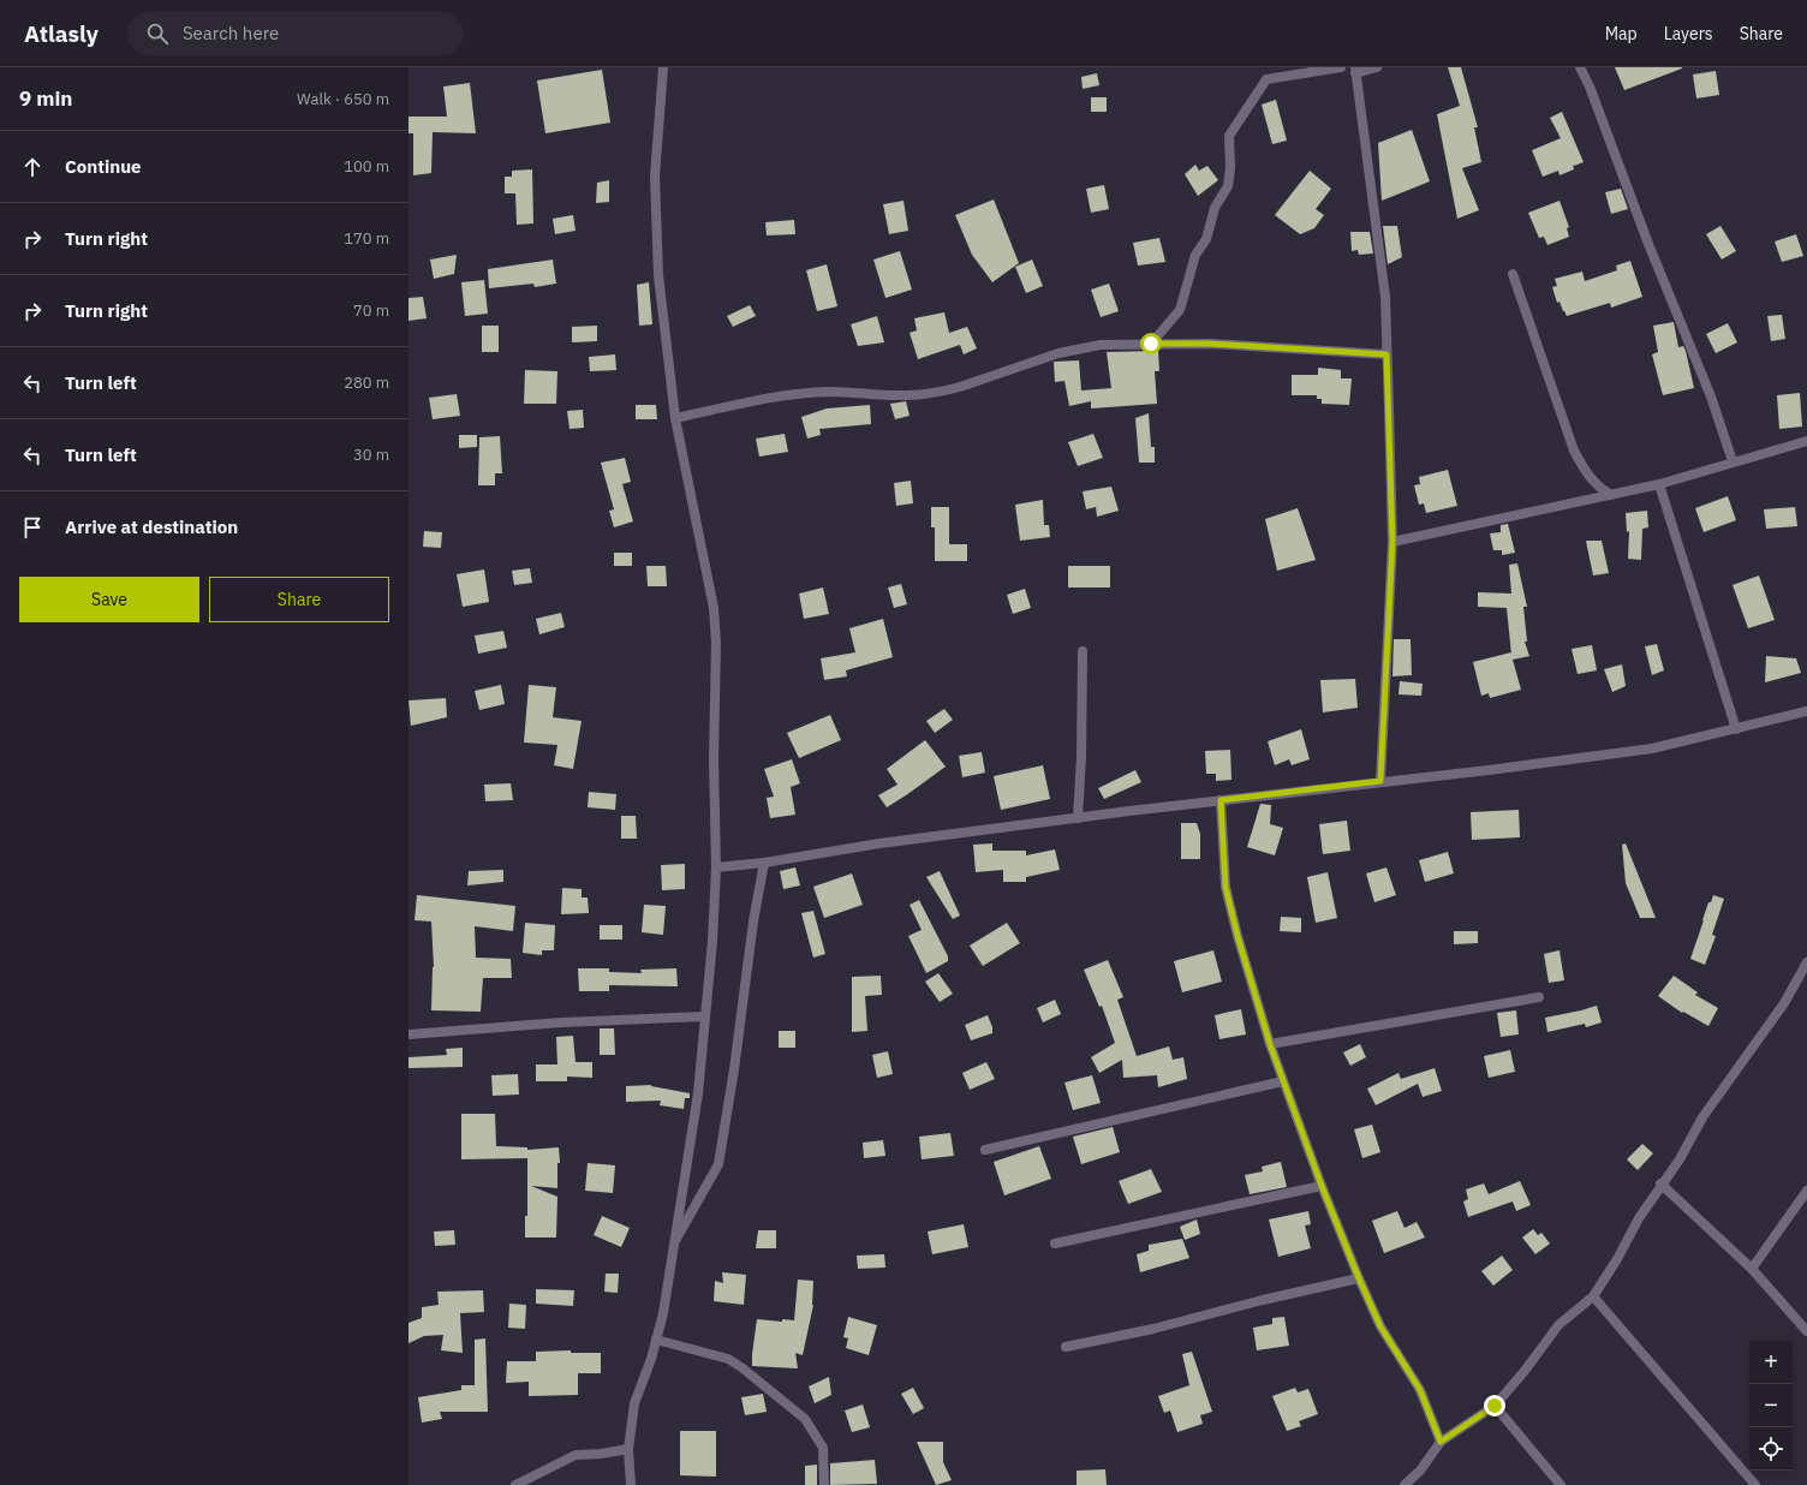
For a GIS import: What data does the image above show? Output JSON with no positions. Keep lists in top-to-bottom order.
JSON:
{
  "page": {
    "header": "Atlasly",
    "search": "Search here",
    "nav": ["Map", "Layers", "Share"],
    "heading": ["9 min", "Walk · 650 m"],
    "list": [
      ["Continue", "100 m"],
      ["Turn right", "170 m"],
      ["Turn right", "70 m"],
      ["Turn left", "280 m"],
      ["Turn left", "30 m"],
      "Arrive at destination"
    ],
    "buttons": ["Save", "Share"],
    "map_buttons": ["+", "−"]
  }
}
